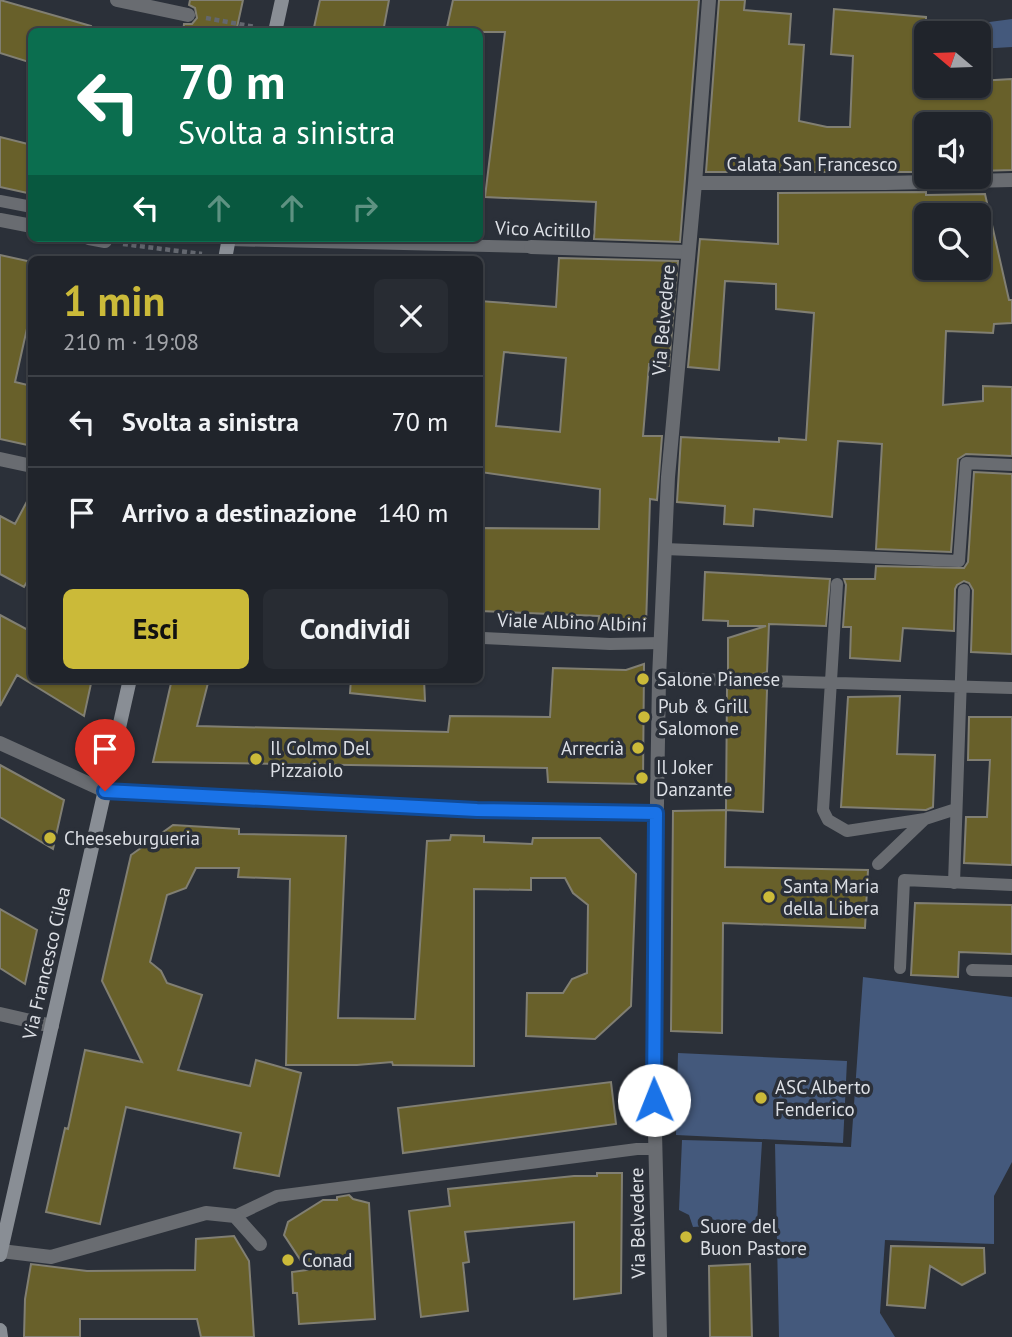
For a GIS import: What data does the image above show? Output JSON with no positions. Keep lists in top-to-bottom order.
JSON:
{
  "streets": {
    "main road": ["Via Francesco Cilea"],
    "street": ["Calata San Francesco", "Vico Acitillo", "Via Belvedere"],
    "lane": ["Viale Albino Albini"]
  },
  "crossings": [
    ["Calata San Francesco", "Via Belvedere"],
    ["Vico Acitillo", "Via Belvedere"],
    ["Via Belvedere", "Viale Albino Albini"]
  ],
  "places": [
    "Salone Pianese",
    "Pub & Grill Salomone",
    "Arrecrià",
    "Il Colmo Del Pizzaiolo",
    "Il Joker Danzante",
    "Cheeseburgueria",
    "Santa Maria della Libera",
    "ASC Alberto Fenderico",
    "Suore del Buon Pastore",
    "Conad"
  ],
  "north": "left",
  "page": {
    "turn": ["70 m", "Svolta a sinistra"],
    "heading": ["1 min", "210 m · 19:08"],
    "list": [
      {
        "name": "Svolta a sinistra",
        "value": "70 m"
      },
      {
        "name": "Arrivo a destinazione",
        "value": "140 m"
      }
    ],
    "buttons": ["Esci", "Condividi"]
  }
}
